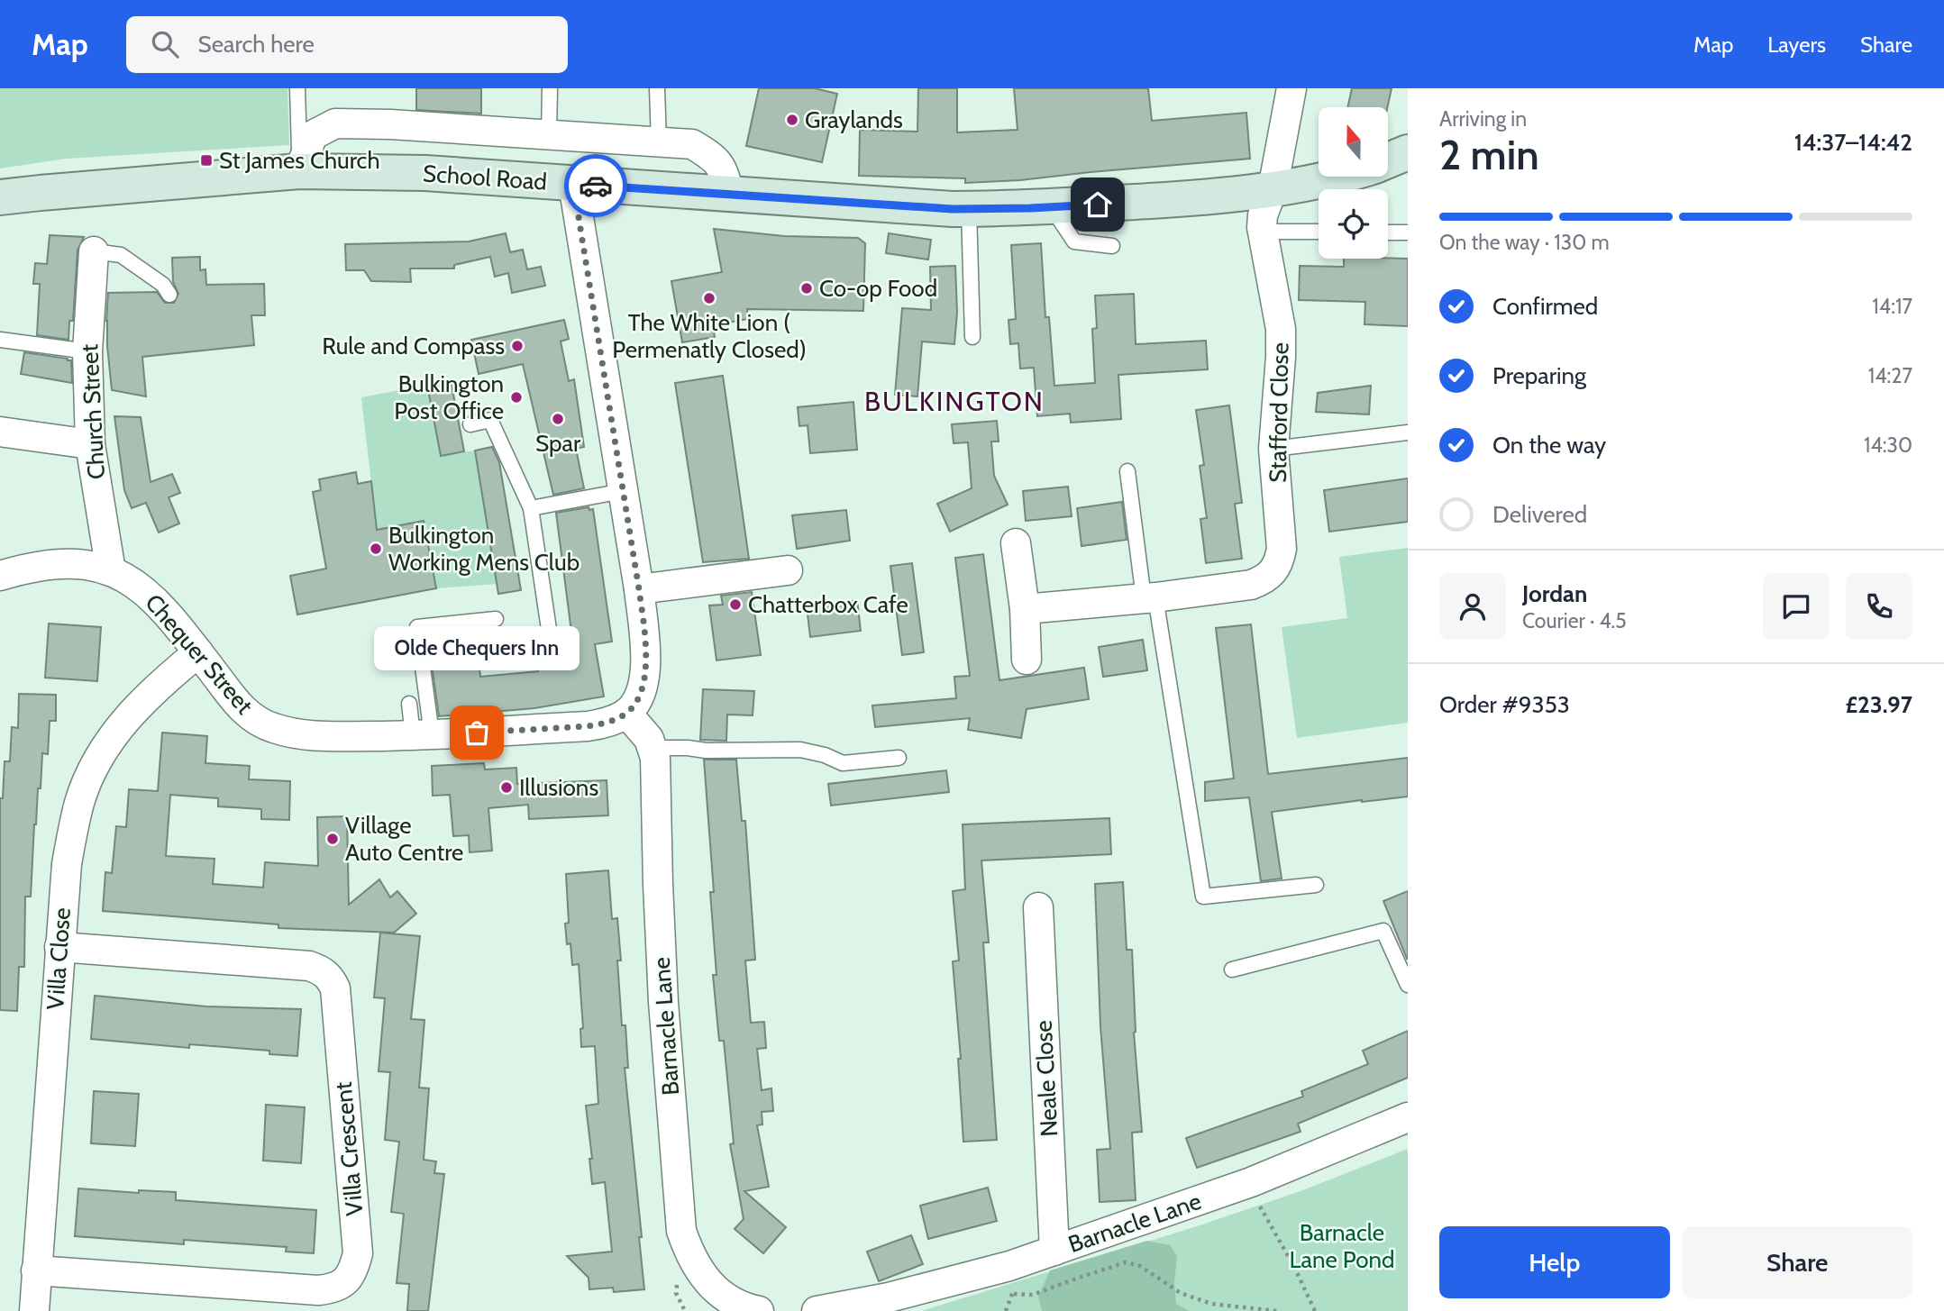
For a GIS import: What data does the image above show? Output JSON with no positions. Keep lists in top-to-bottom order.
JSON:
{
  "streets": {
    "main road": ["School Road"],
    "street": [
      "Church Street",
      "Stafford Close",
      "Chequer Street",
      "Villa Close",
      "Barnacle Lane",
      "Neale Close",
      "Villa Crescent"
    ]
  },
  "crossings": [
    ["School Road", "Stafford Close"],
    ["Church Street", "Chequer Street"],
    ["Chequer Street", "Villa Close"],
    ["Chequer Street", "Barnacle Lane"],
    ["Villa Close", "Villa Crescent"],
    ["Barnacle Lane", "Neale Close"]
  ],
  "districts": ["BULKINGTON"],
  "parks": ["Barnacle Lane Pond"],
  "places": {
    "other": [
      "Graylands",
      "Co-op Food",
      "The White Lion ( Permenatly Closed)",
      "Rule and Compass",
      "Bulkington Post Office",
      "Spar",
      "Bulkington Working Mens Club",
      "Chatterbox Cafe",
      "Olde Chequers Inn",
      "Illusions",
      "Village Auto Centre"
    ],
    "transit": ["St James Church"]
  },
  "north": "top",
  "page": {
    "header": "Map",
    "search": "Search here",
    "nav": ["Map", "Layers", "Share"],
    "heading": ["2 min", "Arriving in", "14:37–14:42"],
    "panel": [
      "Jordan",
      "Courier · 4.5",
      "Order #9353",
      "£23.97"
    ],
    "bar": "On the way · 130 m",
    "list": [
      ["Confirmed", "14:17"],
      ["Preparing", "14:27"],
      ["On the way", "14:30"],
      "Delivered"
    ],
    "bubble": "Olde Chequers Inn",
    "buttons": ["Help", "Share"]
  }
}
